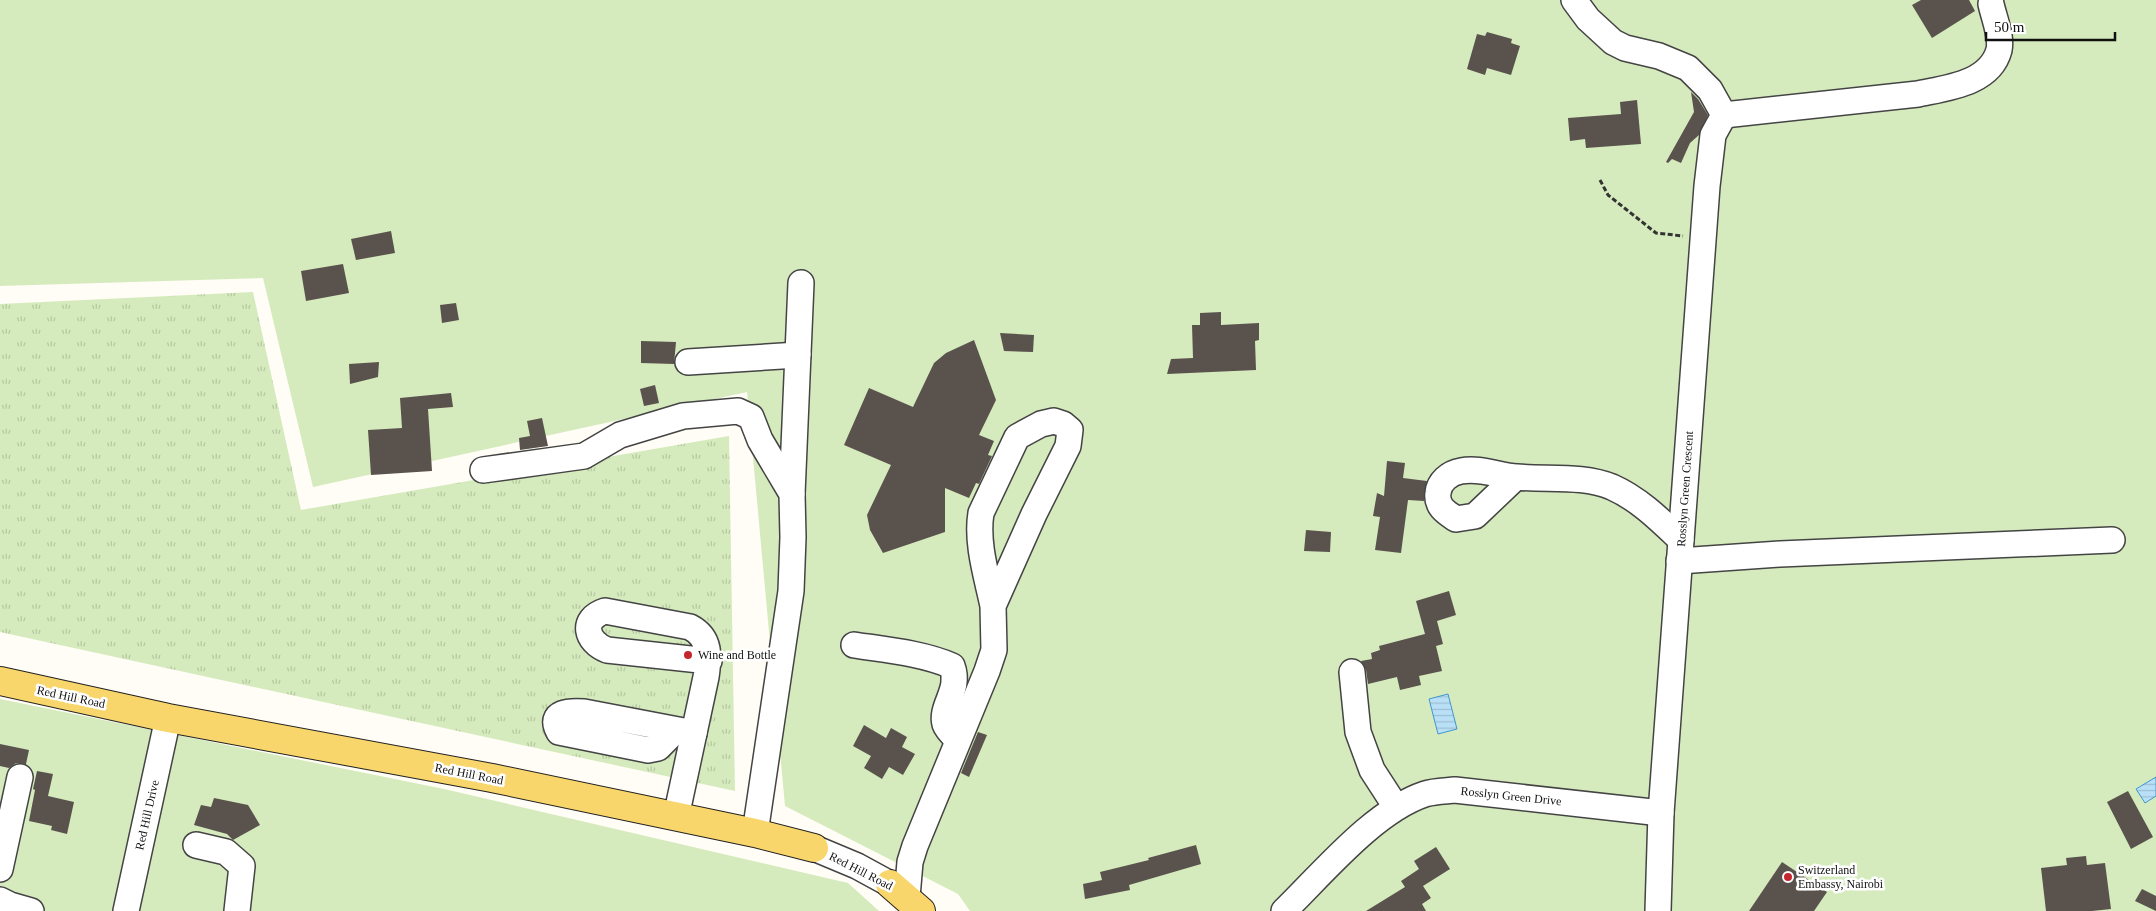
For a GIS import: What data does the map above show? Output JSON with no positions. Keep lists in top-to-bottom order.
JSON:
{
  "streets": {
    "main road": ["Red Hill Road"],
    "street": ["Rosslyn Green Crescent", "Rosslyn Green Drive", "Red Hill Drive"]
  },
  "crossings": [
    ["Rosslyn Green Crescent", "Rosslyn Green Drive"],
    ["Red Hill Road", "Red Hill Drive"]
  ],
  "places": ["Wine and Bottle", "Switzerland Embassy, Nairobi"],
  "scale_bar": "50 m"
}
